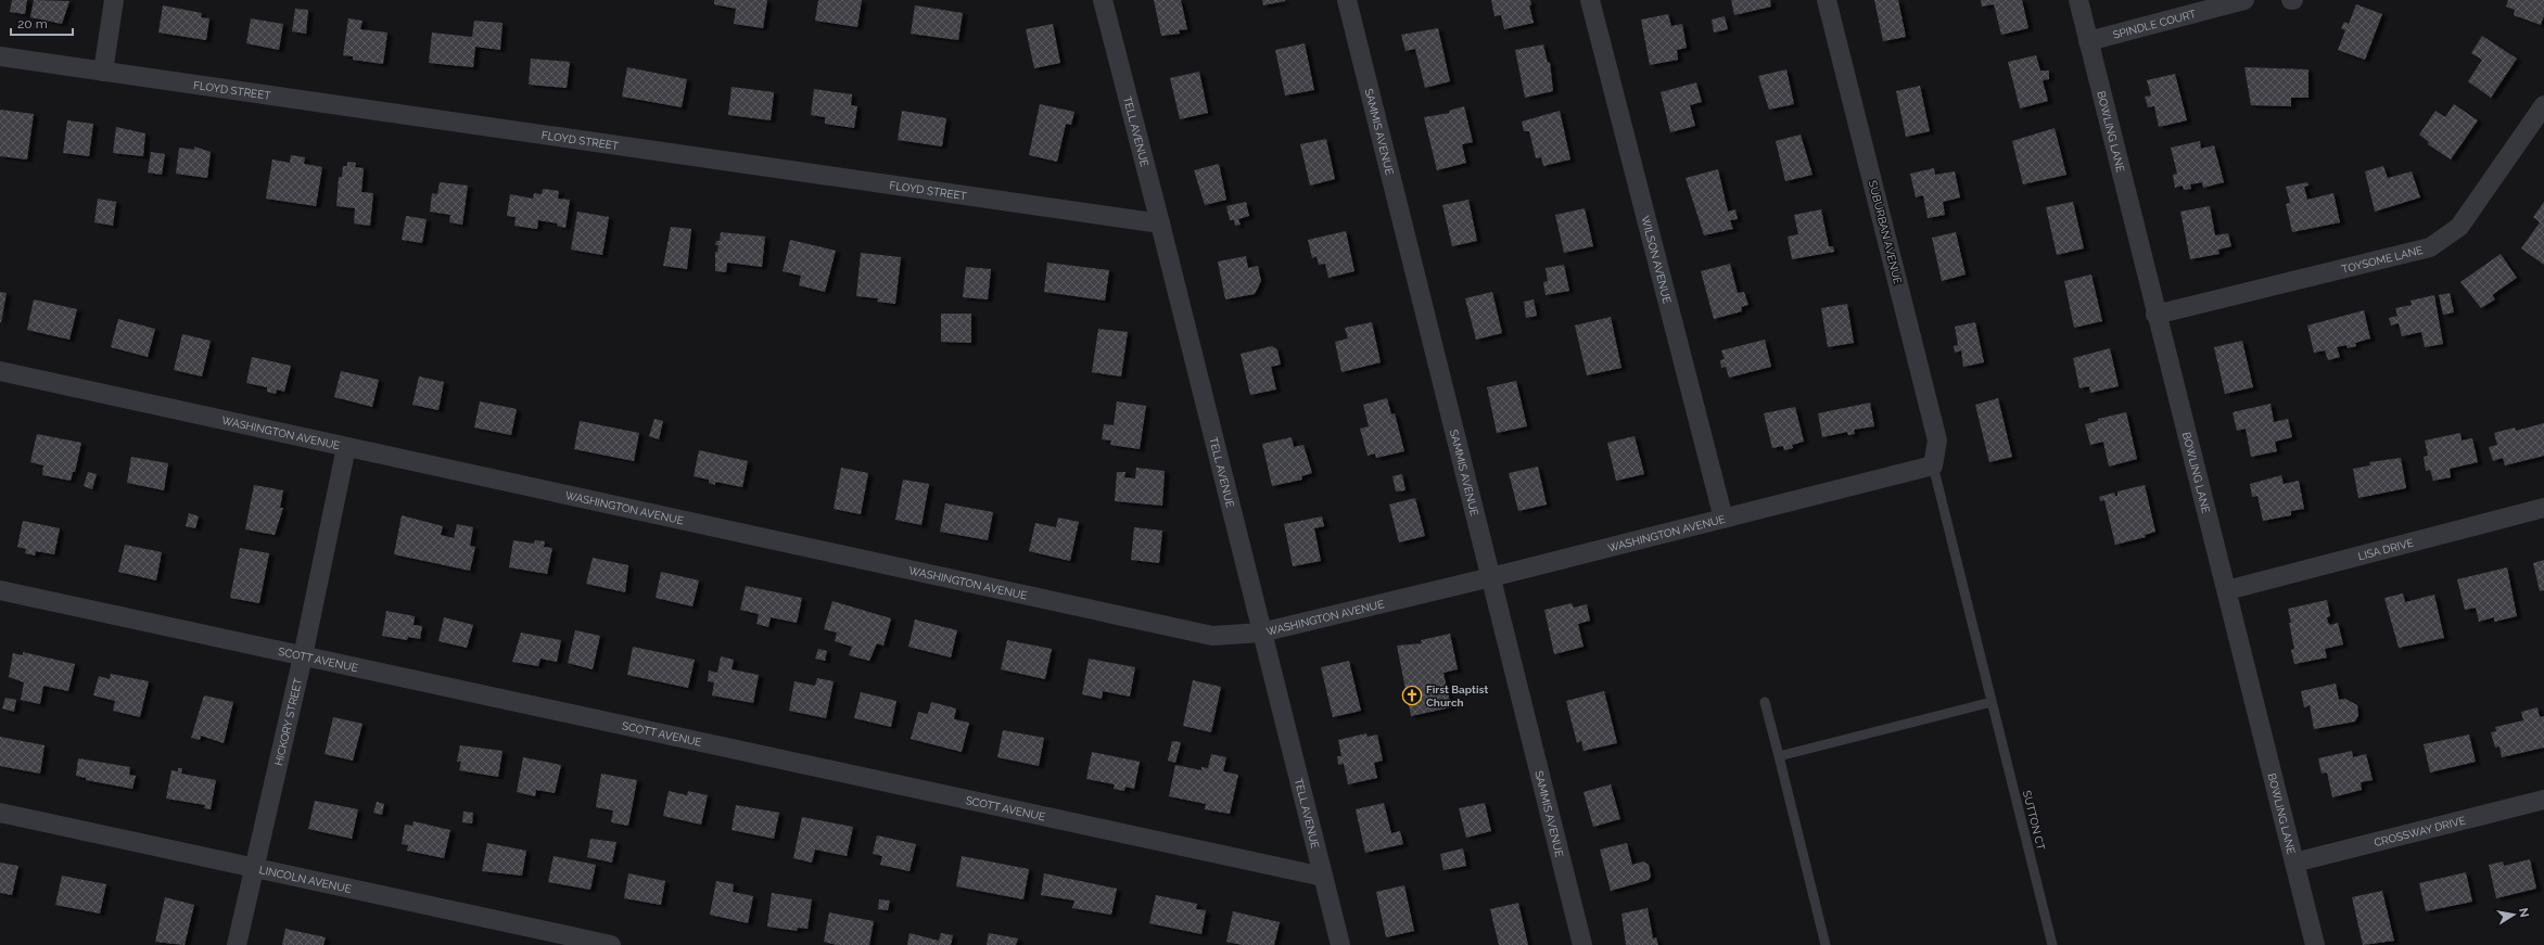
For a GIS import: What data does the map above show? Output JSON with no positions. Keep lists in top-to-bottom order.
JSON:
{
  "streets": {
    "street": [
      "SPINDLE COURT",
      "FLOYD STREET",
      "TELL AVENUE",
      "SAMMIS AVENUE",
      "BOWLING LANE",
      "SUBURBAN AVENUE",
      "WILSON AVENUE",
      "TOYSOME LANE",
      "WASHINGTON AVENUE",
      "LISA DRIVE",
      "SCOTT AVENUE",
      "HICKORY STREET",
      "CROSSWAY DRIVE",
      "LINCOLN AVENUE"
    ],
    "lane": ["SUTTON CT"]
  },
  "crossings": [
    ["SPINDLE COURT", "BOWLING LANE"],
    ["FLOYD STREET", "TELL AVENUE"],
    ["TELL AVENUE", "WASHINGTON AVENUE"],
    ["TELL AVENUE", "SCOTT AVENUE"],
    ["SAMMIS AVENUE", "WASHINGTON AVENUE"],
    ["BOWLING LANE", "TOYSOME LANE"],
    ["BOWLING LANE", "LISA DRIVE"],
    ["BOWLING LANE", "CROSSWAY DRIVE"],
    ["SUBURBAN AVENUE", "WASHINGTON AVENUE"],
    ["SUBURBAN AVENUE", "SUTTON CT"],
    ["WILSON AVENUE", "WASHINGTON AVENUE"],
    ["WASHINGTON AVENUE", "HICKORY STREET"],
    ["WASHINGTON AVENUE", "SUTTON CT"],
    ["SCOTT AVENUE", "HICKORY STREET"],
    ["HICKORY STREET", "LINCOLN AVENUE"]
  ],
  "places": {
    "church": ["First Baptist Church"]
  },
  "scale_bar": "20 m",
  "north": "right"
}
